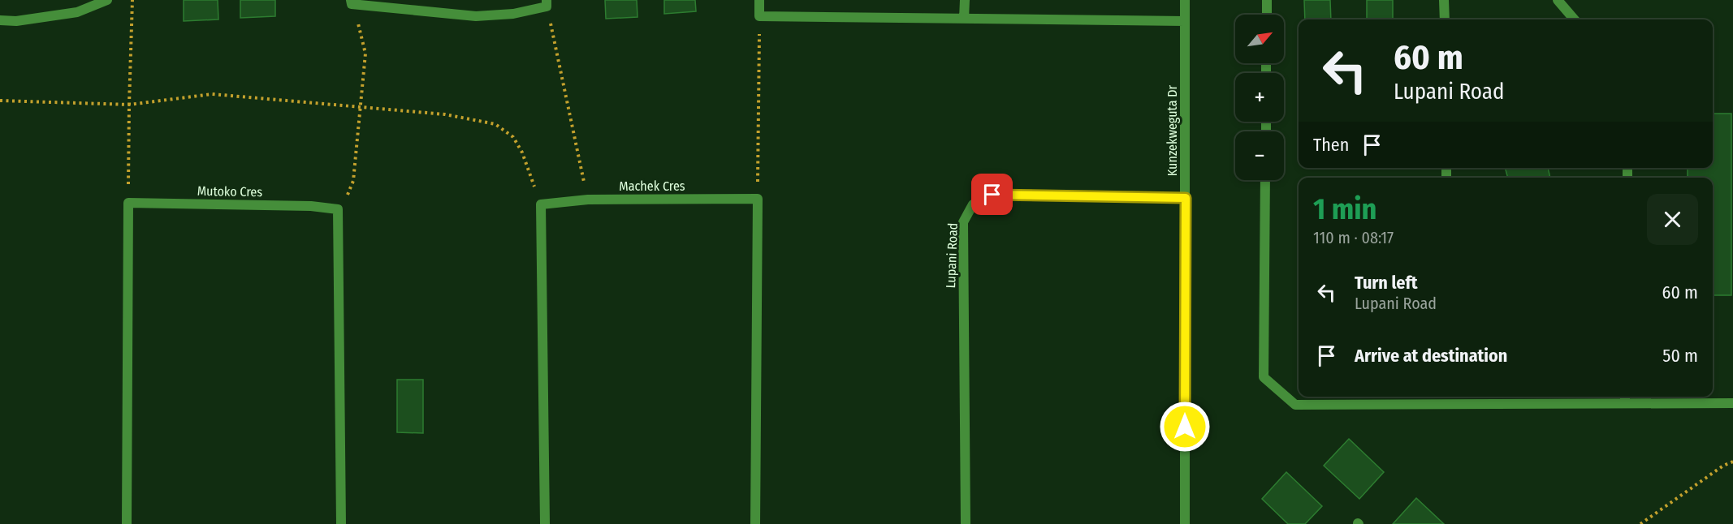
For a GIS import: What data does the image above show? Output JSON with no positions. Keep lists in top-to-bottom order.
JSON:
{
  "streets": {
    "street": [
      "Kunzekweguta Dr",
      "Machek Cres",
      "Mutoko Cres",
      "Lupani Road"
    ]
  },
  "crossings": [
    ["Kunzekweguta Dr", "Lupani Road"]
  ],
  "north": "top right",
  "page": {
    "map_buttons": ["+", "−"],
    "turn": ["60 m", "Lupani Road"],
    "then": "Then",
    "heading": ["1 min", "110 m · 08:17"],
    "list": [
      {
        "name": "Turn left",
        "note": "Lupani Road",
        "value": "60 m"
      },
      {
        "name": "Arrive at destination",
        "value": "50 m"
      }
    ]
  }
}
